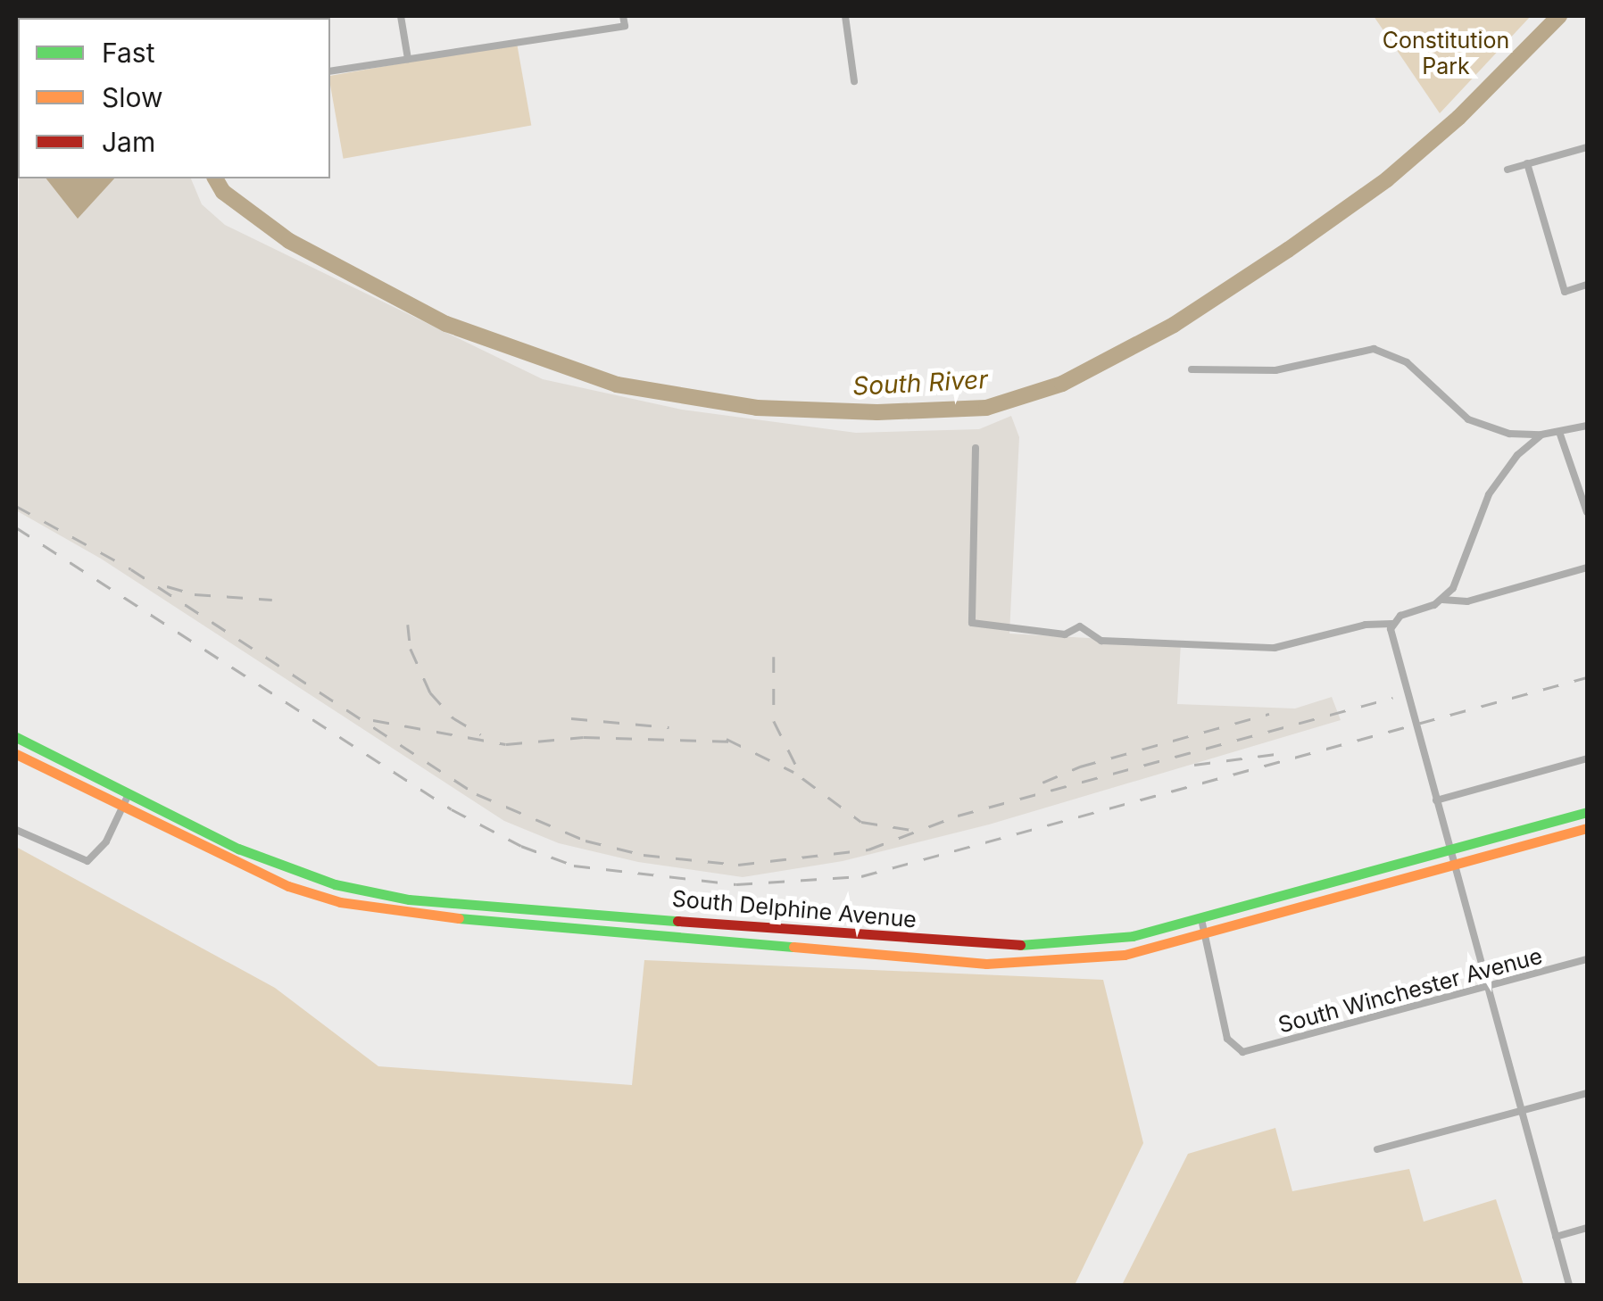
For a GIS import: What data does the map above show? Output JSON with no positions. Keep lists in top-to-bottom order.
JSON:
{
  "streets": {
    "main road": ["South Delphine Avenue"],
    "street": ["South Winchester Avenue"]
  },
  "crossings": [
    ["South Delphine Avenue", "South Winchester Avenue"]
  ],
  "water": ["South River"],
  "parks": ["Constitution Park"],
  "legend": ["Fast", "Slow", "Jam"]
}
